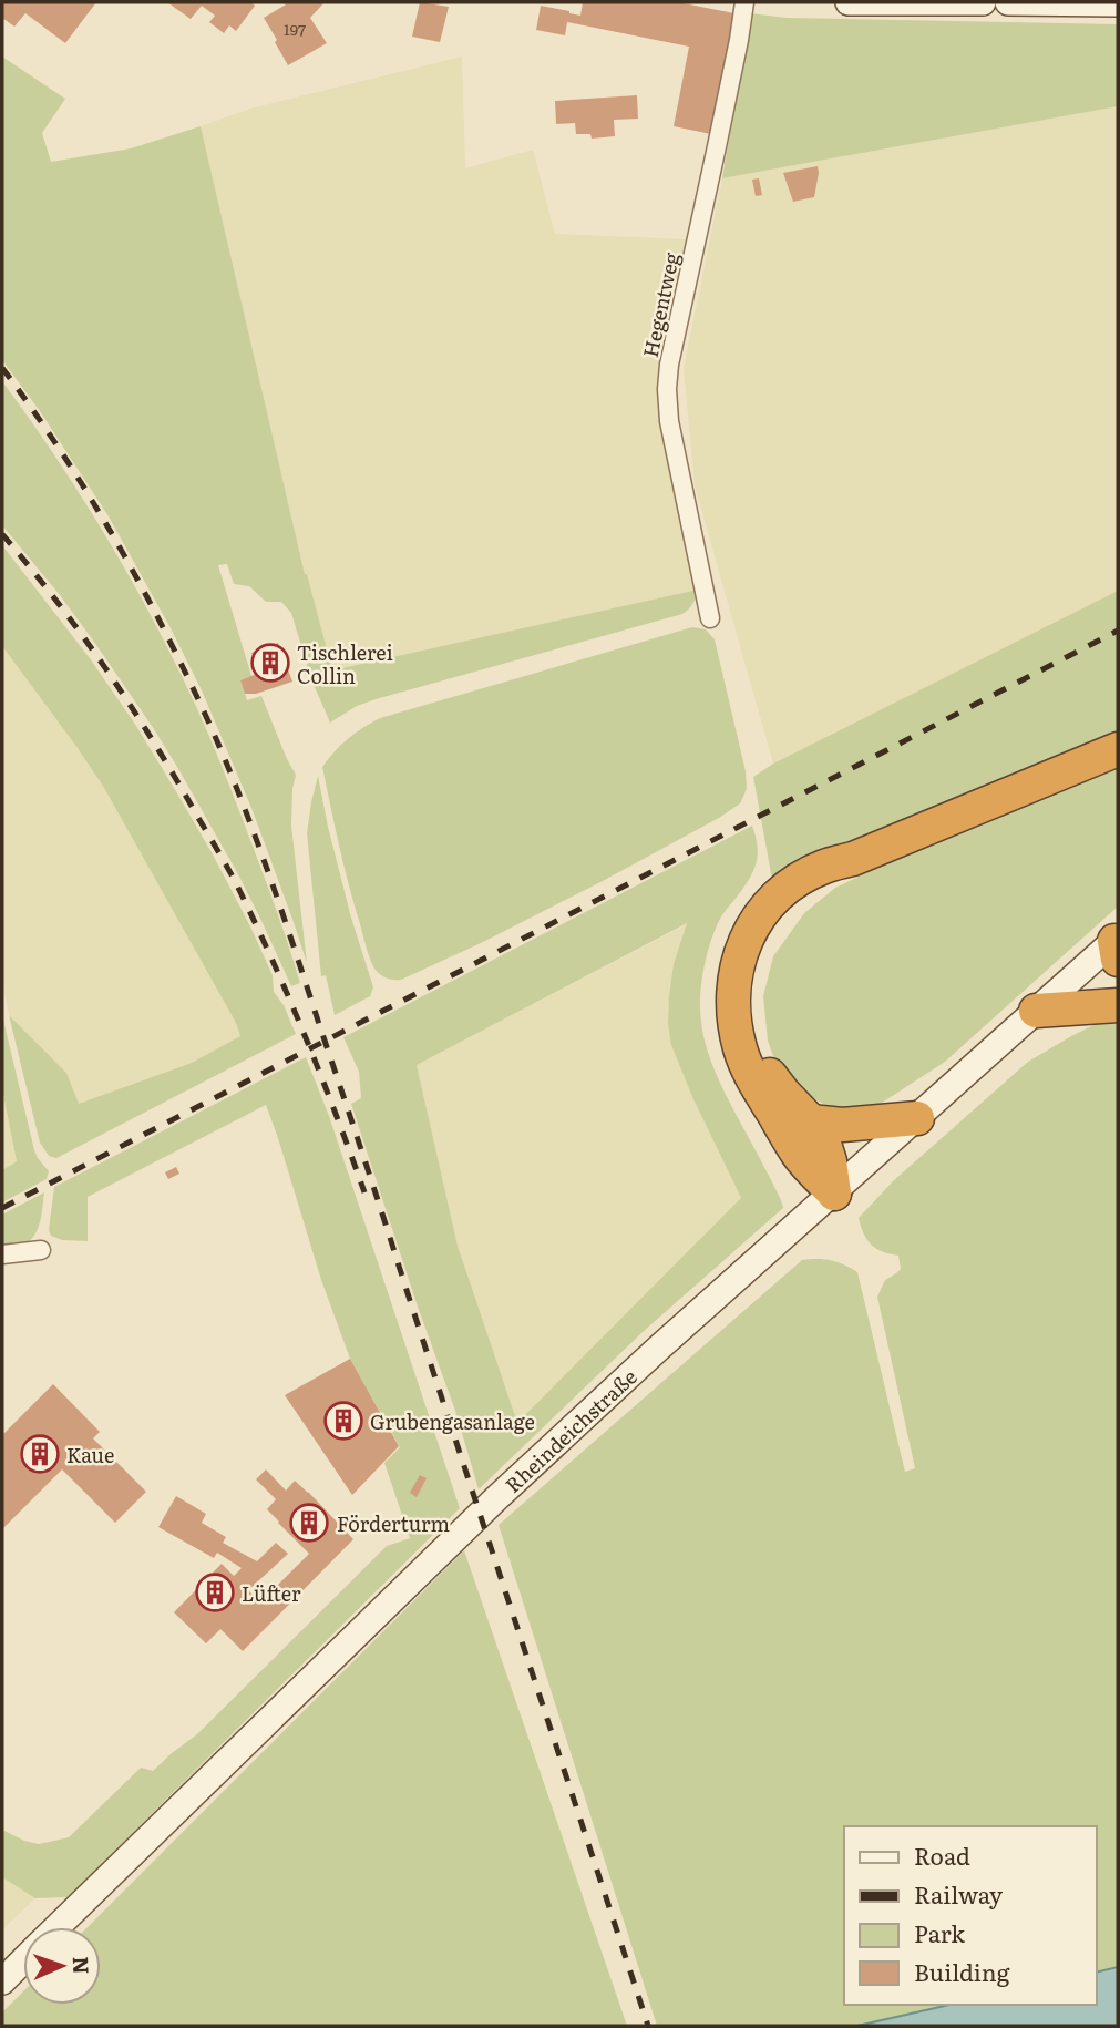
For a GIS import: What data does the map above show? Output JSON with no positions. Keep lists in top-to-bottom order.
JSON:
{
  "streets": {
    "main road": ["Rheindeichstraße"],
    "street": ["Hegentweg"]
  },
  "places": {
    "building": [
      "Tischlerei Collin",
      "Grubengasanlage",
      "Kaue",
      "Förderturm",
      "Lüfter"
    ]
  },
  "house_numbers": ["197"],
  "legend": [
    "Road",
    "Railway",
    "Park",
    "Building"
  ],
  "north": "right"
}
